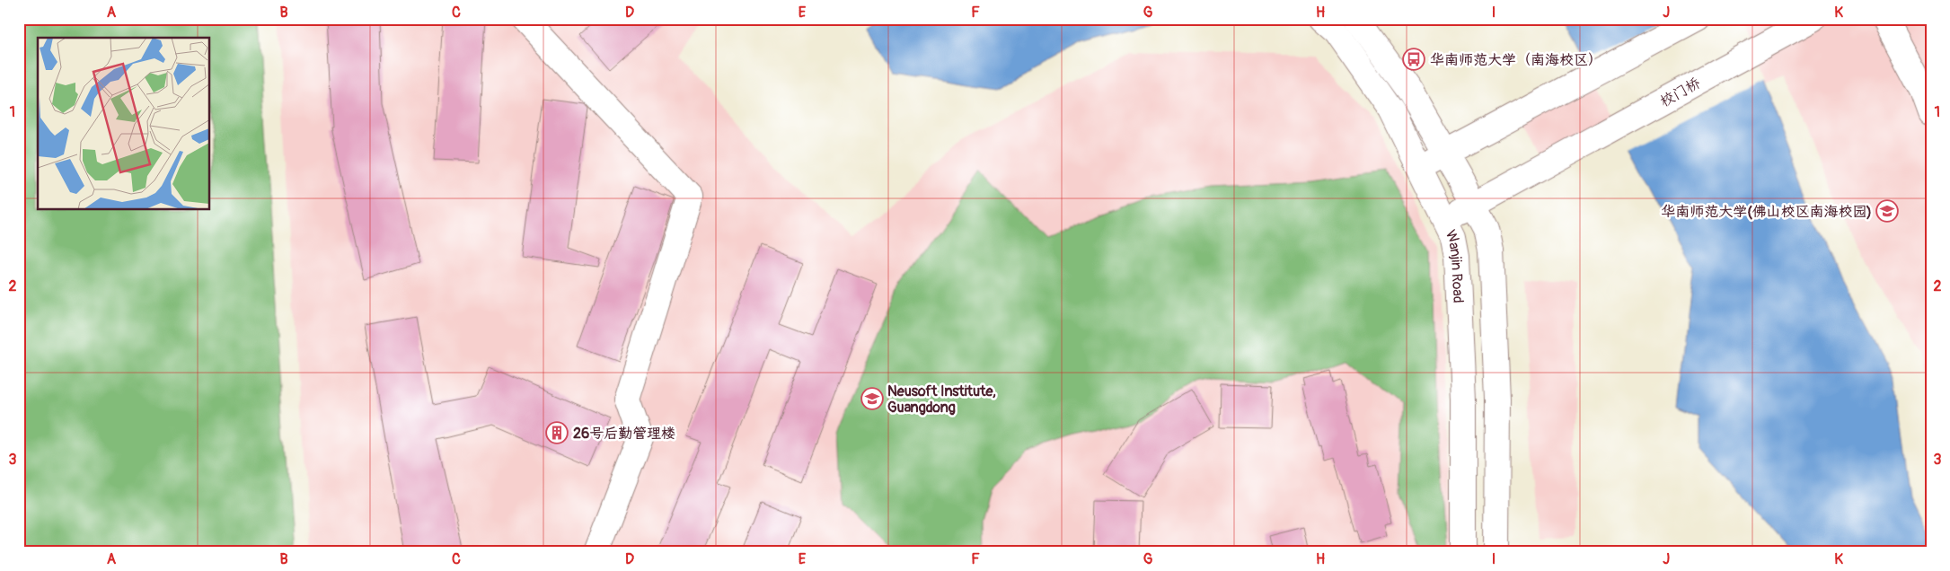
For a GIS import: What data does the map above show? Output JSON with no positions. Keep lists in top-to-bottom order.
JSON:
{
  "streets": {
    "street": ["校门桥", "Wanjin Road"]
  },
  "crossings": [
    ["校门桥", "Wanjin Road"]
  ],
  "places": {
    "bus stop": ["华南师范大学（南海校区）"],
    "school or university": ["华南师范大学(佛山校区南海校园)", "Neusoft Institute, Guangdong"],
    "building": ["26号后勤管理楼"]
  },
  "grid": {
    "columns": [
      "A",
      "B",
      "C",
      "D",
      "E",
      "F",
      "G",
      "H",
      "I",
      "J",
      "K"
    ],
    "rows": ["1", "2", "3"]
  }
}
